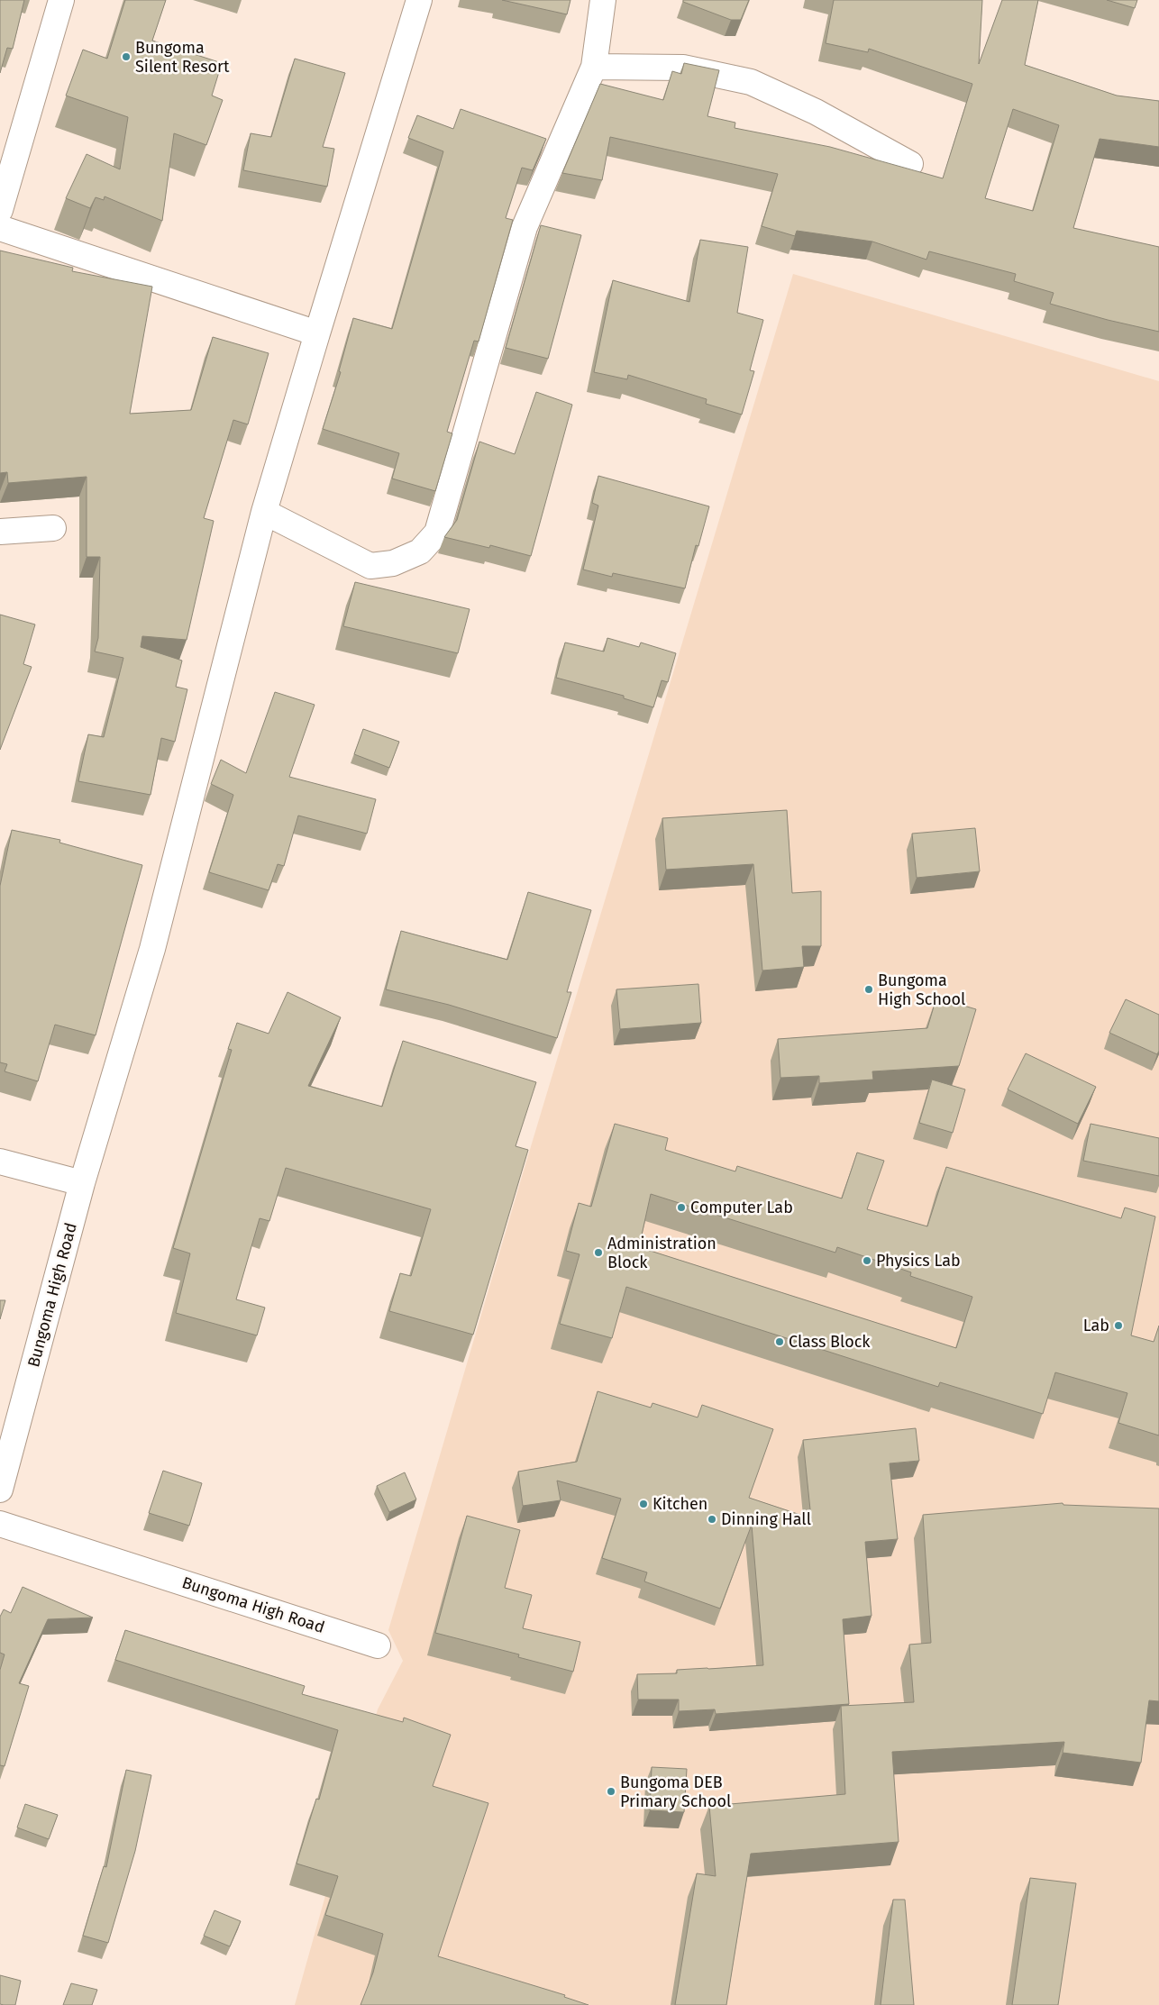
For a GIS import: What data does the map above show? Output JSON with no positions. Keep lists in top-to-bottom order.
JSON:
{
  "streets": {
    "street": ["Bungoma High Road"]
  },
  "places": [
    "Bungoma Silent Resort",
    "Bungoma High School",
    "Computer Lab",
    "Administration Block",
    "Physics Lab",
    "Lab",
    "Class Block",
    "Kitchen",
    "Dinning Hall",
    "Bungoma DEB Primary School"
  ]
}
